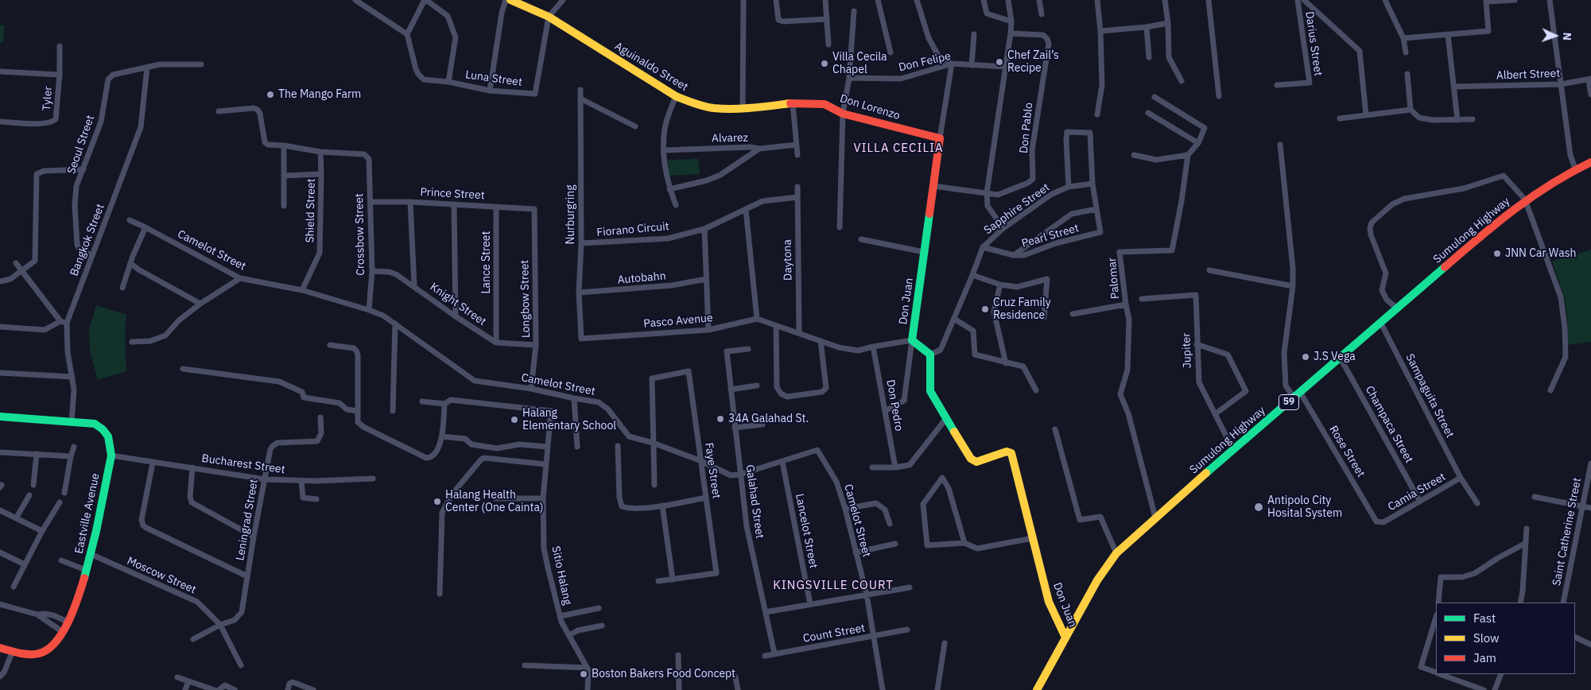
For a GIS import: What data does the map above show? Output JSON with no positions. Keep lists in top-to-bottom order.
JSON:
{
  "streets": {
    "street": [
      "Darius Street",
      "Don Felipe",
      "Aguinaldo Street",
      "Albert Street",
      "Luna Street",
      "Tyler",
      "Don Lorenzo",
      "Don Pablo",
      "Alvarez",
      "Seoul Street",
      "Prince Street",
      "Sapphire Street",
      "Shield Street",
      "Nurburgring",
      "Fiorano Circuit",
      "Sumulong Highway",
      "Crossbow Street",
      "Pearl Street",
      "Bangkok Street",
      "Camelot Street",
      "Daytona",
      "Lance Street",
      "Autobahn",
      "Palomar",
      "Longbow Street",
      "Don Juan",
      "Knight Street",
      "Pasco Avenue",
      "Jupiter",
      "Sampaguita Street",
      "59",
      "Don Pedro",
      "Champaca Street",
      "Rose Street",
      "Bucharest Street",
      "Faye Street",
      "Camia Street",
      "Galahad Street",
      "Eastville Avenue",
      "Leningrad Street",
      "Lancelot Street",
      "Saint Catherine Street",
      "Moscow Street",
      "Sitio Halang",
      "Count Street"
    ]
  },
  "crossings": [
    ["Don Felipe", "Don Juan"],
    ["Aguinaldo Street", "Luna Street"],
    ["Aguinaldo Street", "Don Lorenzo"],
    ["Don Lorenzo", "Don Juan"],
    ["Don Pablo", "Don Juan"],
    ["Seoul Street", "Bangkok Street"],
    ["Prince Street", "Crossbow Street"],
    ["Prince Street", "Lance Street"],
    ["Prince Street", "Longbow Street"],
    ["Sapphire Street", "Pearl Street"],
    ["Sapphire Street", "Don Juan"],
    ["Shield Street", "Crossbow Street"],
    ["Shield Street", "Camelot Street"],
    ["Nurburgring", "Fiorano Circuit"],
    ["Nurburgring", "Autobahn"],
    ["Nurburgring", "Pasco Avenue"],
    ["Fiorano Circuit", "Daytona"],
    ["Sumulong Highway", "Palomar"],
    ["Sumulong Highway", "Don Juan"],
    ["Sumulong Highway", "Jupiter"],
    ["Sumulong Highway", "Sampaguita Street"],
    ["Sumulong Highway", "Champaca Street"],
    ["Sumulong Highway", "Rose Street"],
    ["Crossbow Street", "Camelot Street"],
    ["Crossbow Street", "Knight Street"],
    ["Bangkok Street", "Eastville Avenue"],
    ["Camelot Street", "Longbow Street"],
    ["Camelot Street", "Faye Street"],
    ["Camelot Street", "Galahad Street"],
    ["Camelot Street", "Lancelot Street"],
    ["Camelot Street", "Count Street"],
    ["Lance Street", "Knight Street"],
    ["Longbow Street", "Knight Street"],
    ["Sampaguita Street", "Camia Street"],
    ["Champaca Street", "Camia Street"],
    ["Rose Street", "Camia Street"],
    ["Bucharest Street", "Eastville Avenue"],
    ["Bucharest Street", "Leningrad Street"],
    ["Galahad Street", "Count Street"],
    ["Eastville Avenue", "Moscow Street"],
    ["Leningrad Street", "Moscow Street"]
  ],
  "districts": ["VILLA CECILIA", "KINGSVILLE COURT"],
  "places": [
    "Chef Zail’s Recipe",
    "Villa Cecila Chapel",
    "The Mango Farm",
    "JNN Car Wash",
    "Cruz Family Residence",
    "J.S Vega",
    "34A Galahad St.",
    "Halang Elementary School",
    "Halang Health Center (One Cainta)",
    "Antipolo City Hosital System",
    "Boston Bakers Food Concept"
  ],
  "legend": ["Fast", "Slow", "Jam"],
  "north": "right"
}
